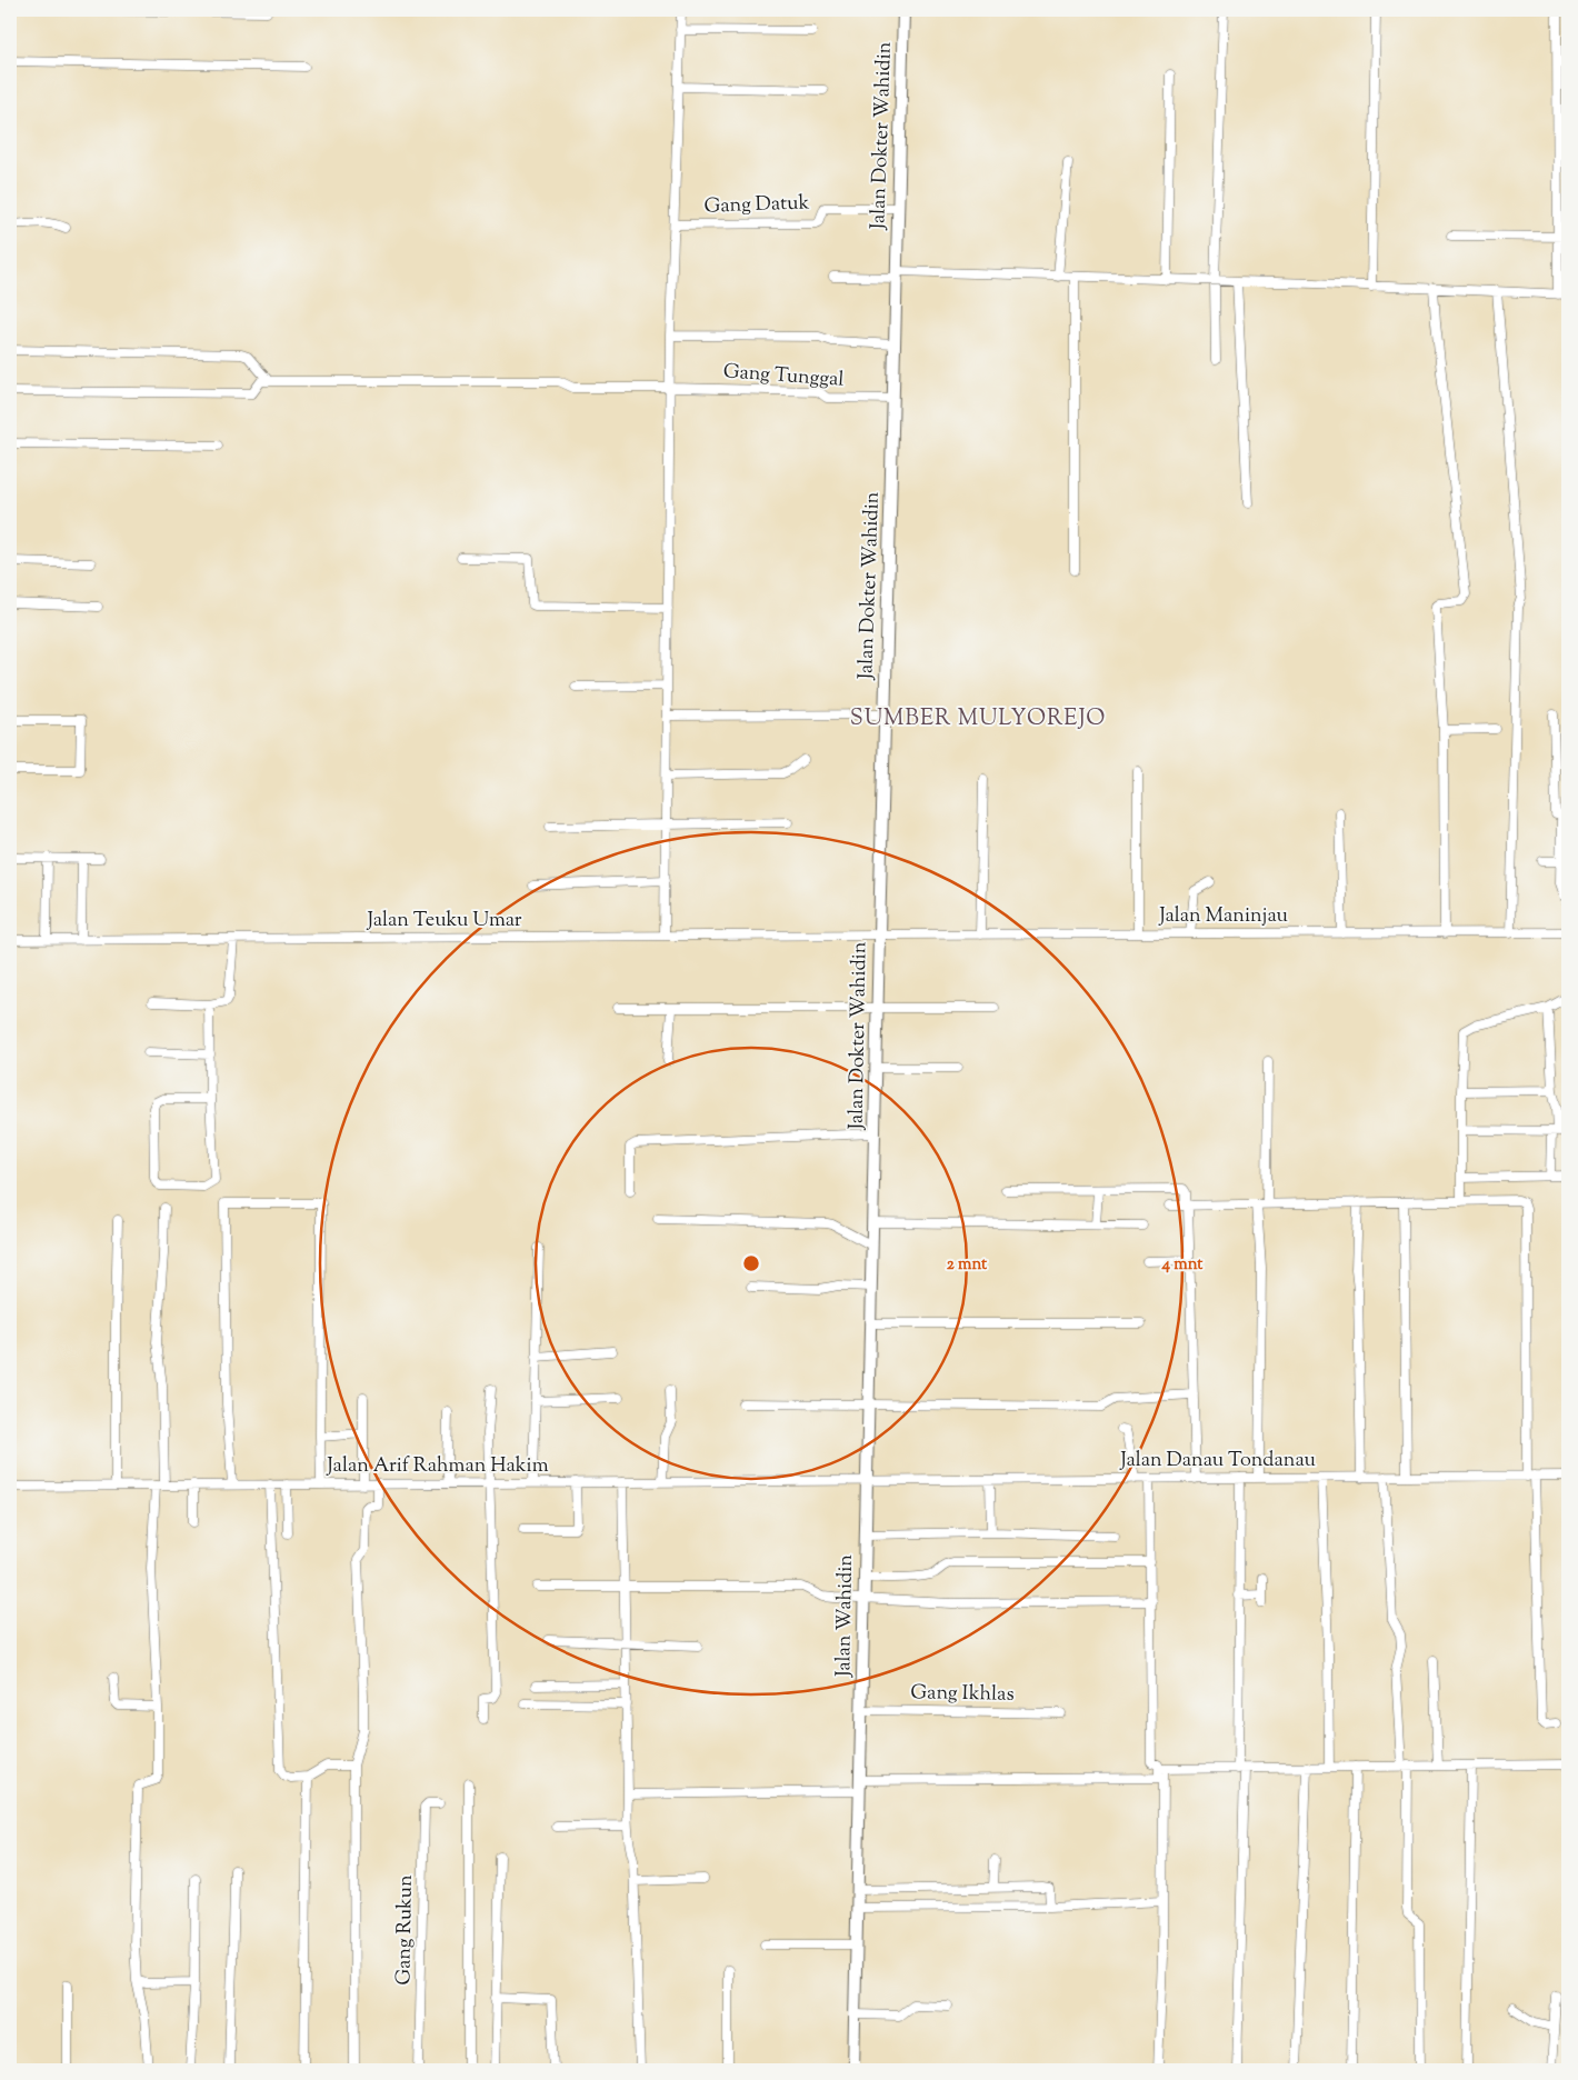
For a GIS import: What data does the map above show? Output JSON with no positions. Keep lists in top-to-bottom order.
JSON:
{
  "streets": {
    "street": [
      "Jalan Dokter Wahidin",
      "Gang Datuk",
      "Gang Tunggal",
      "Jalan Maninjau",
      "Jalan Teuku Umar",
      "Jalan Danau Tondanau",
      "Jalan Arif Rahman Hakim",
      "Jalan Wahidin",
      "Gang Ikhlas",
      "Gang Rukun"
    ]
  },
  "crossings": [
    ["Jalan Dokter Wahidin", "Gang Datuk"],
    ["Jalan Dokter Wahidin", "Gang Tunggal"],
    ["Jalan Dokter Wahidin", "Jalan Maninjau"],
    ["Jalan Dokter Wahidin", "Jalan Teuku Umar"],
    ["Jalan Dokter Wahidin", "Jalan Wahidin"],
    ["Jalan Maninjau", "Jalan Teuku Umar"],
    ["Jalan Danau Tondanau", "Jalan Arif Rahman Hakim"],
    ["Jalan Danau Tondanau", "Jalan Wahidin"],
    ["Jalan Arif Rahman Hakim", "Jalan Wahidin"],
    ["Jalan Wahidin", "Gang Ikhlas"]
  ],
  "districts": ["SUMBER MULYOREJO"],
  "rings": ["2 mnt", "4 mnt"]
}
